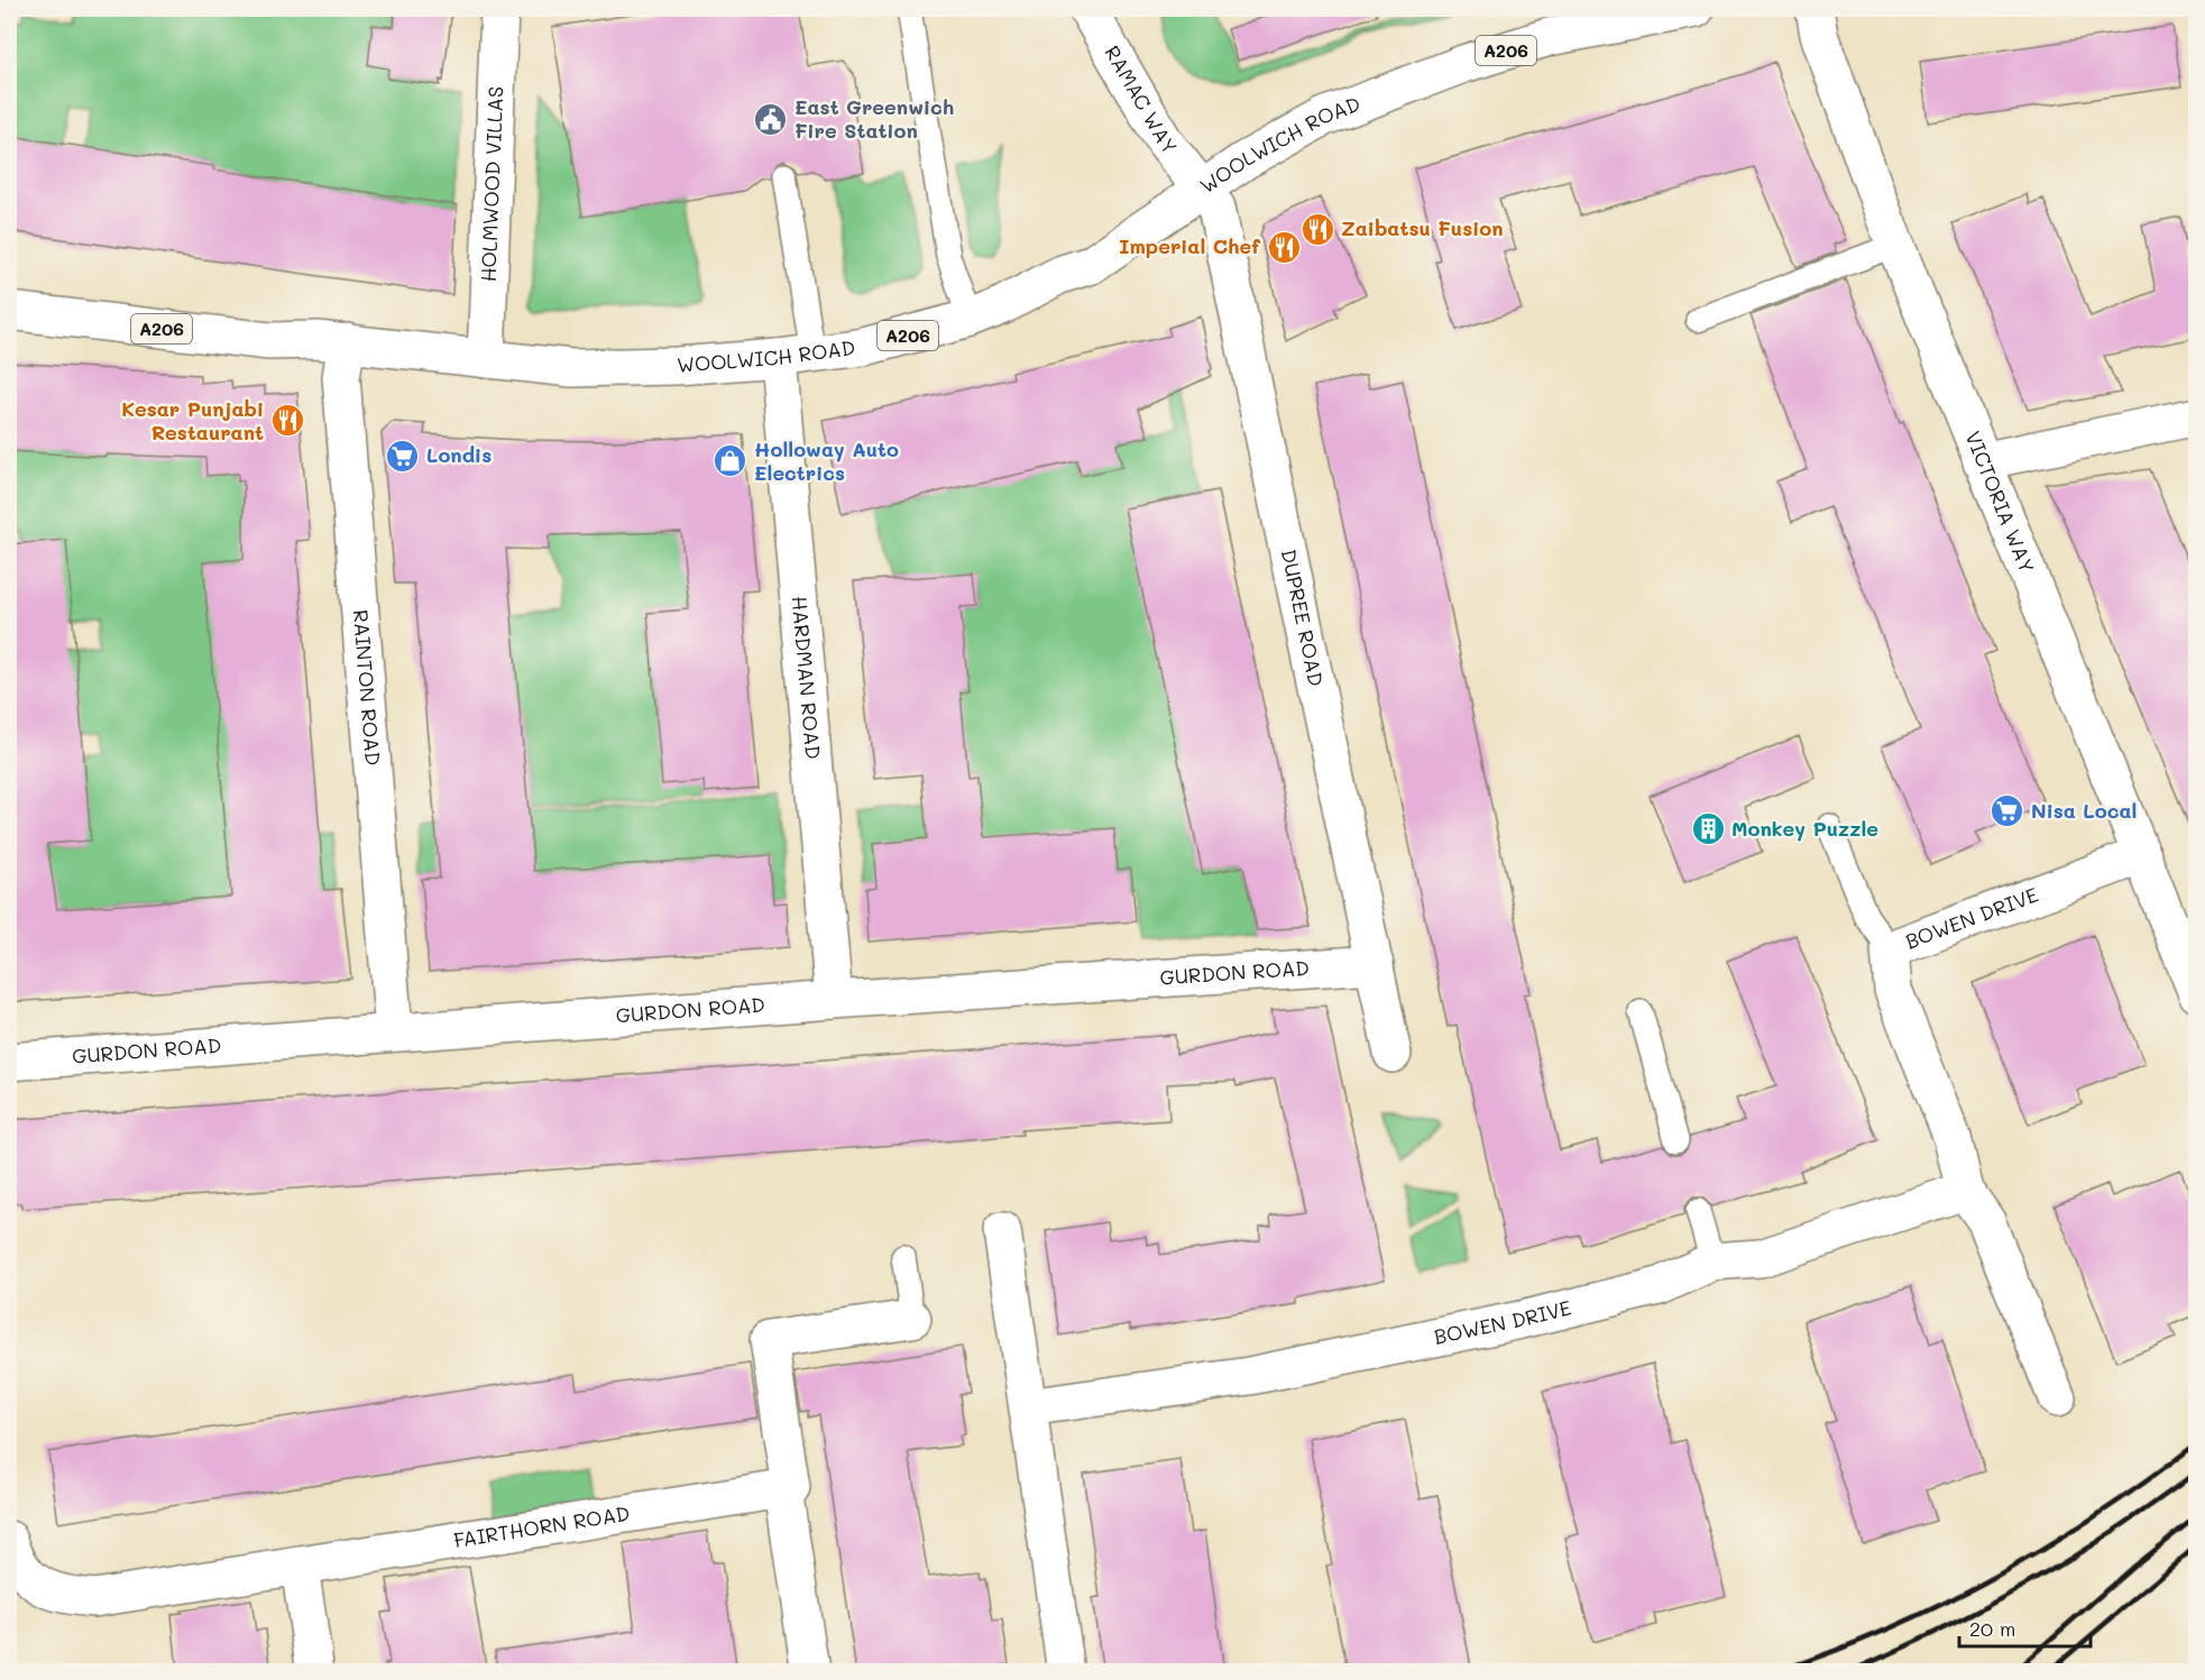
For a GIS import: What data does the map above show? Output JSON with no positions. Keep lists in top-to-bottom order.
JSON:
{
  "streets": {
    "street": [
      "A206",
      "RAMAC WAY",
      "WOOLWICH ROAD",
      "HOLMWOOD VILLAS",
      "VICTORIA WAY",
      "DUPREE ROAD",
      "HARDMAN ROAD",
      "RAINTON ROAD",
      "BOWEN DRIVE",
      "GURDON ROAD",
      "FAIRTHORN ROAD"
    ]
  },
  "crossings": [
    ["RAMAC WAY", "WOOLWICH ROAD"],
    ["RAMAC WAY", "DUPREE ROAD"],
    ["WOOLWICH ROAD", "HOLMWOOD VILLAS"],
    ["WOOLWICH ROAD", "DUPREE ROAD"],
    ["WOOLWICH ROAD", "HARDMAN ROAD"],
    ["WOOLWICH ROAD", "RAINTON ROAD"],
    ["VICTORIA WAY", "BOWEN DRIVE"],
    ["DUPREE ROAD", "GURDON ROAD"],
    ["HARDMAN ROAD", "GURDON ROAD"],
    ["RAINTON ROAD", "GURDON ROAD"]
  ],
  "places": {
    "public building": ["East Greenwich Fire Station"],
    "restaurant": ["Zaibatsu Fusion", "Imperial Chef", "Kesar Punjabi Restaurant"],
    "supermarket": ["Londis", "Nisa Local"],
    "shop": ["Holloway Auto Electrics"],
    "building": ["Monkey Puzzle"]
  },
  "scale_bar": "20 m"
}
